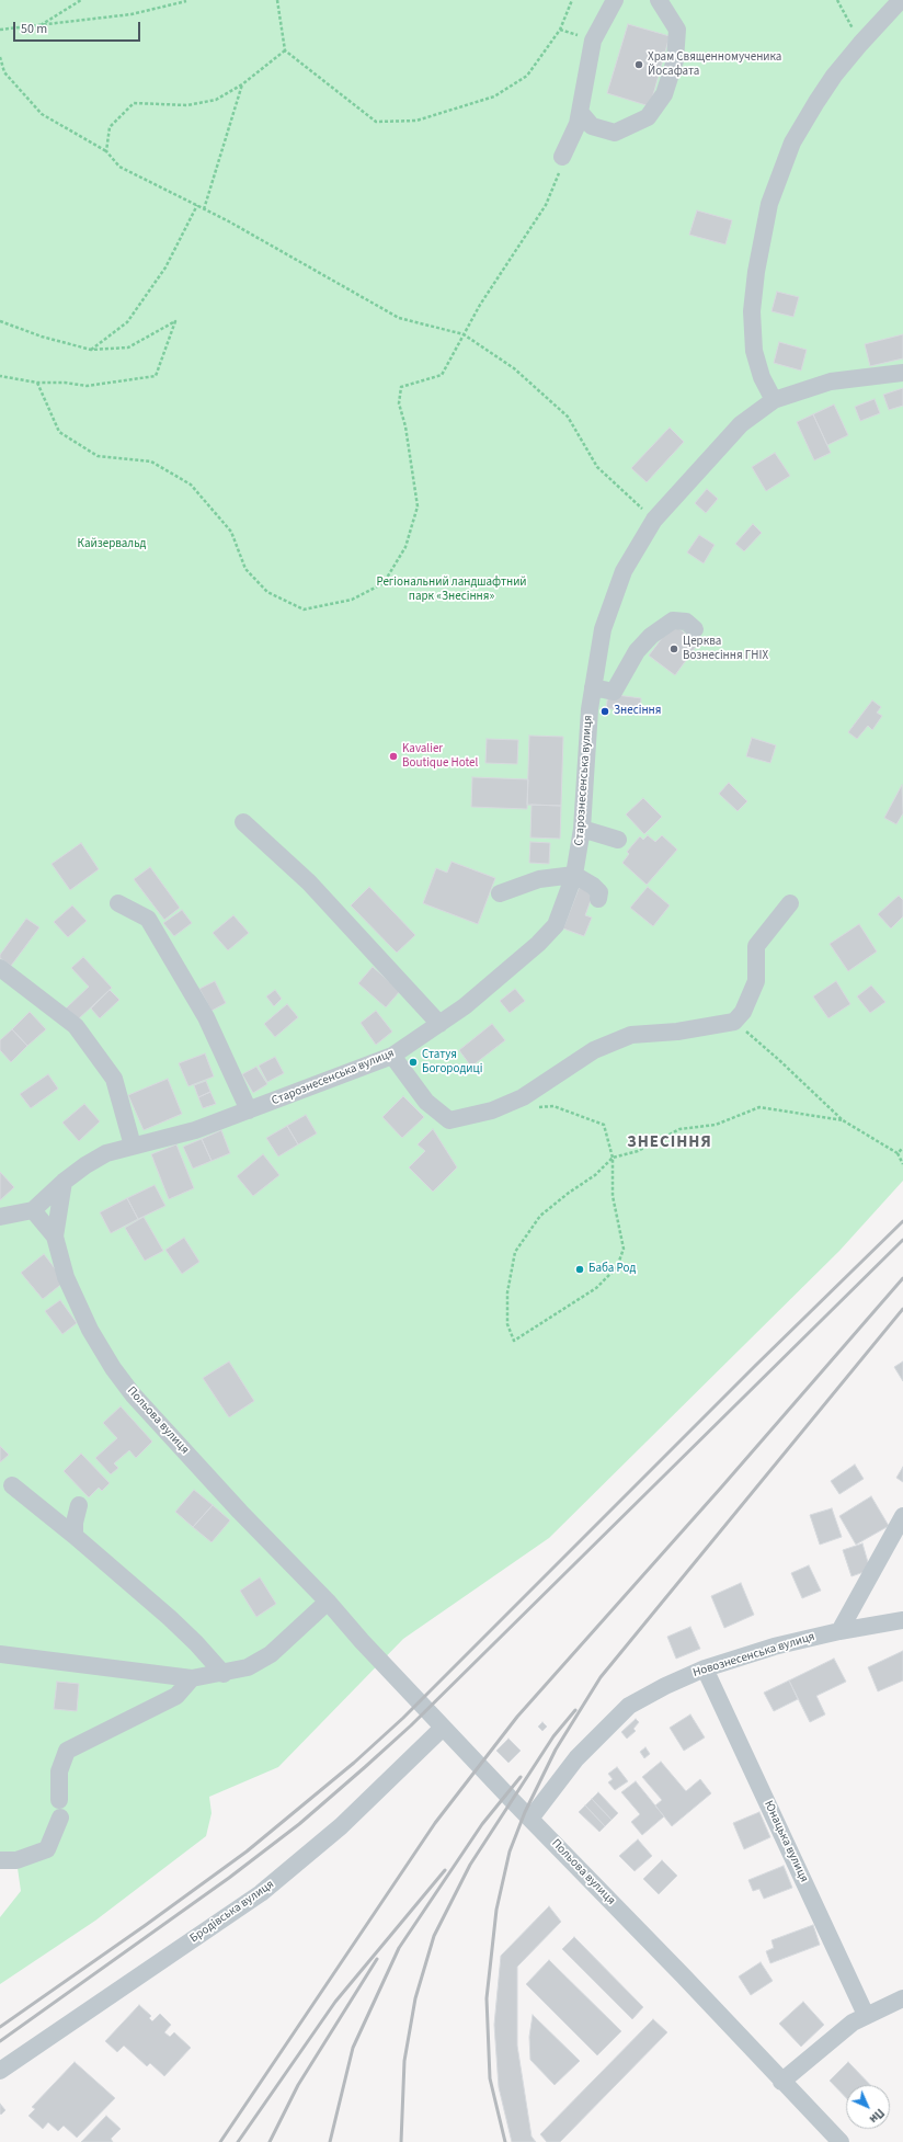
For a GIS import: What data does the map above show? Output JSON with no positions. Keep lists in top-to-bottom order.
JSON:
{
  "streets": {
    "street": [
      "Старознесенська вулиця",
      "Польова вулиця",
      "Новознесенська вулиця",
      "Юнацька вулиця",
      "Бродівська вулиця"
    ]
  },
  "crossings": [
    ["Старознесенська вулиця", "Польова вулиця"],
    ["Польова вулиця", "Новознесенська вулиця"],
    ["Польова вулиця", "Бродівська вулиця"],
    ["Новознесенська вулиця", "Юнацька вулиця"]
  ],
  "districts": ["ЗНЕСІННЯ"],
  "parks": ["Кайзервальд", "Регіональний ландшафтний парк «Знесіння»"],
  "places": [
    "Храм Священномученика Йосафата",
    "Церква Вознесіння ГНІХ",
    "Знесіння",
    "Kavalier Boutique Hotel",
    "Статуя Богородиці",
    "Баба Род"
  ],
  "scale_bar": "50 m",
  "north": "bottom right"
}
